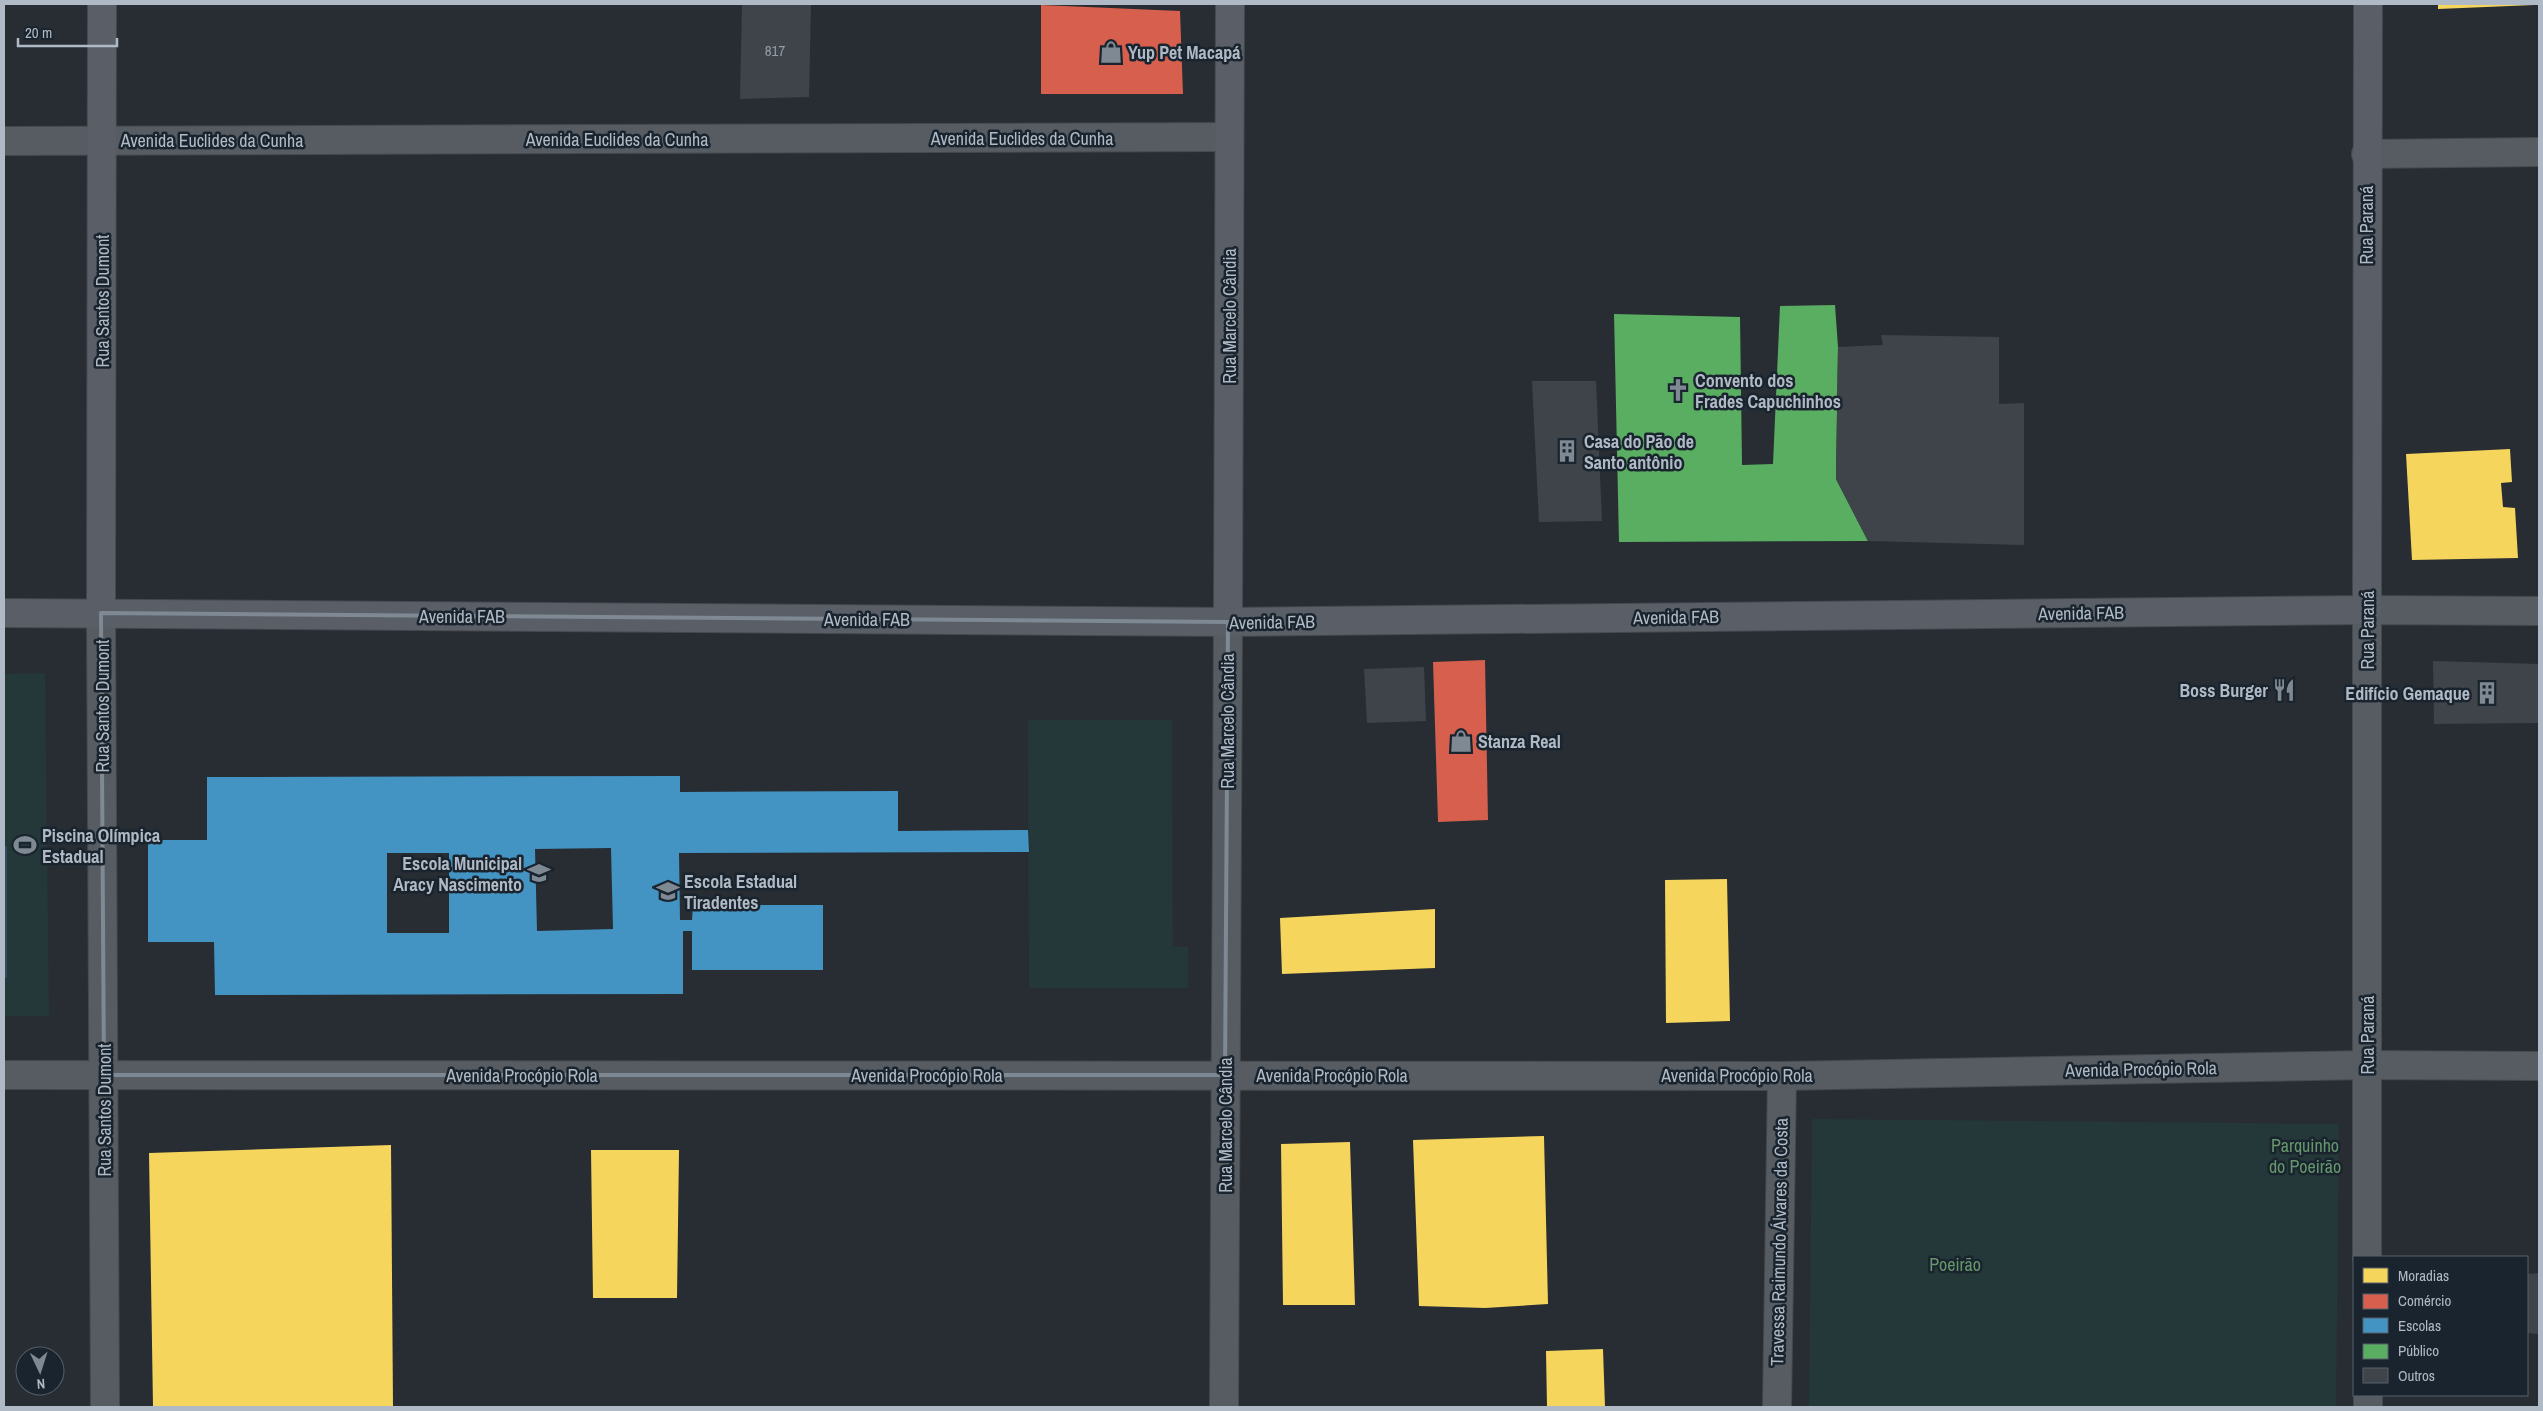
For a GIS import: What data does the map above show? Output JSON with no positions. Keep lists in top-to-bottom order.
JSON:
{
  "streets": {
    "main road": [
      "Rua Paraná",
      "Rua Santos Dumont",
      "Rua Marcelo Cândia",
      "Avenida FAB"
    ],
    "street": ["Avenida Euclides da Cunha", "Avenida Procópio Rola", "Travessa Raimundo Álvares da Costa"]
  },
  "crossings": [
    ["Avenida Euclides da Cunha", "Rua Santos Dumont"],
    ["Avenida Euclides da Cunha", "Rua Marcelo Cândia"],
    ["Rua Paraná", "Avenida FAB"],
    ["Rua Paraná", "Avenida Procópio Rola"],
    ["Rua Santos Dumont", "Avenida FAB"],
    ["Rua Santos Dumont", "Avenida Procópio Rola"],
    ["Rua Marcelo Cândia", "Avenida FAB"],
    ["Rua Marcelo Cândia", "Avenida Procópio Rola"],
    ["Avenida Procópio Rola", "Travessa Raimundo Álvares da Costa"]
  ],
  "parks": ["Parquinho do Poeirão", "Poeirão"],
  "places": {
    "shop": ["Yup Pet Macapá", "Stanza Real"],
    "church": ["Convento dos Frades Capuchinhos"],
    "building": ["Casa do Pão de Santo antônio", "Edifício Gemaque"],
    "restaurant": ["Boss Burger"],
    "sports": ["Piscina Olímpica Estadual"],
    "school or university": ["Escola Municipal Aracy Nascimento", "Escola Estadual Tiradentes"]
  },
  "house_numbers": ["817"],
  "legend": [
    "Moradias",
    "Comércio",
    "Escolas",
    "Público",
    "Outros"
  ],
  "scale_bar": "20 m",
  "north": "bottom"
}
